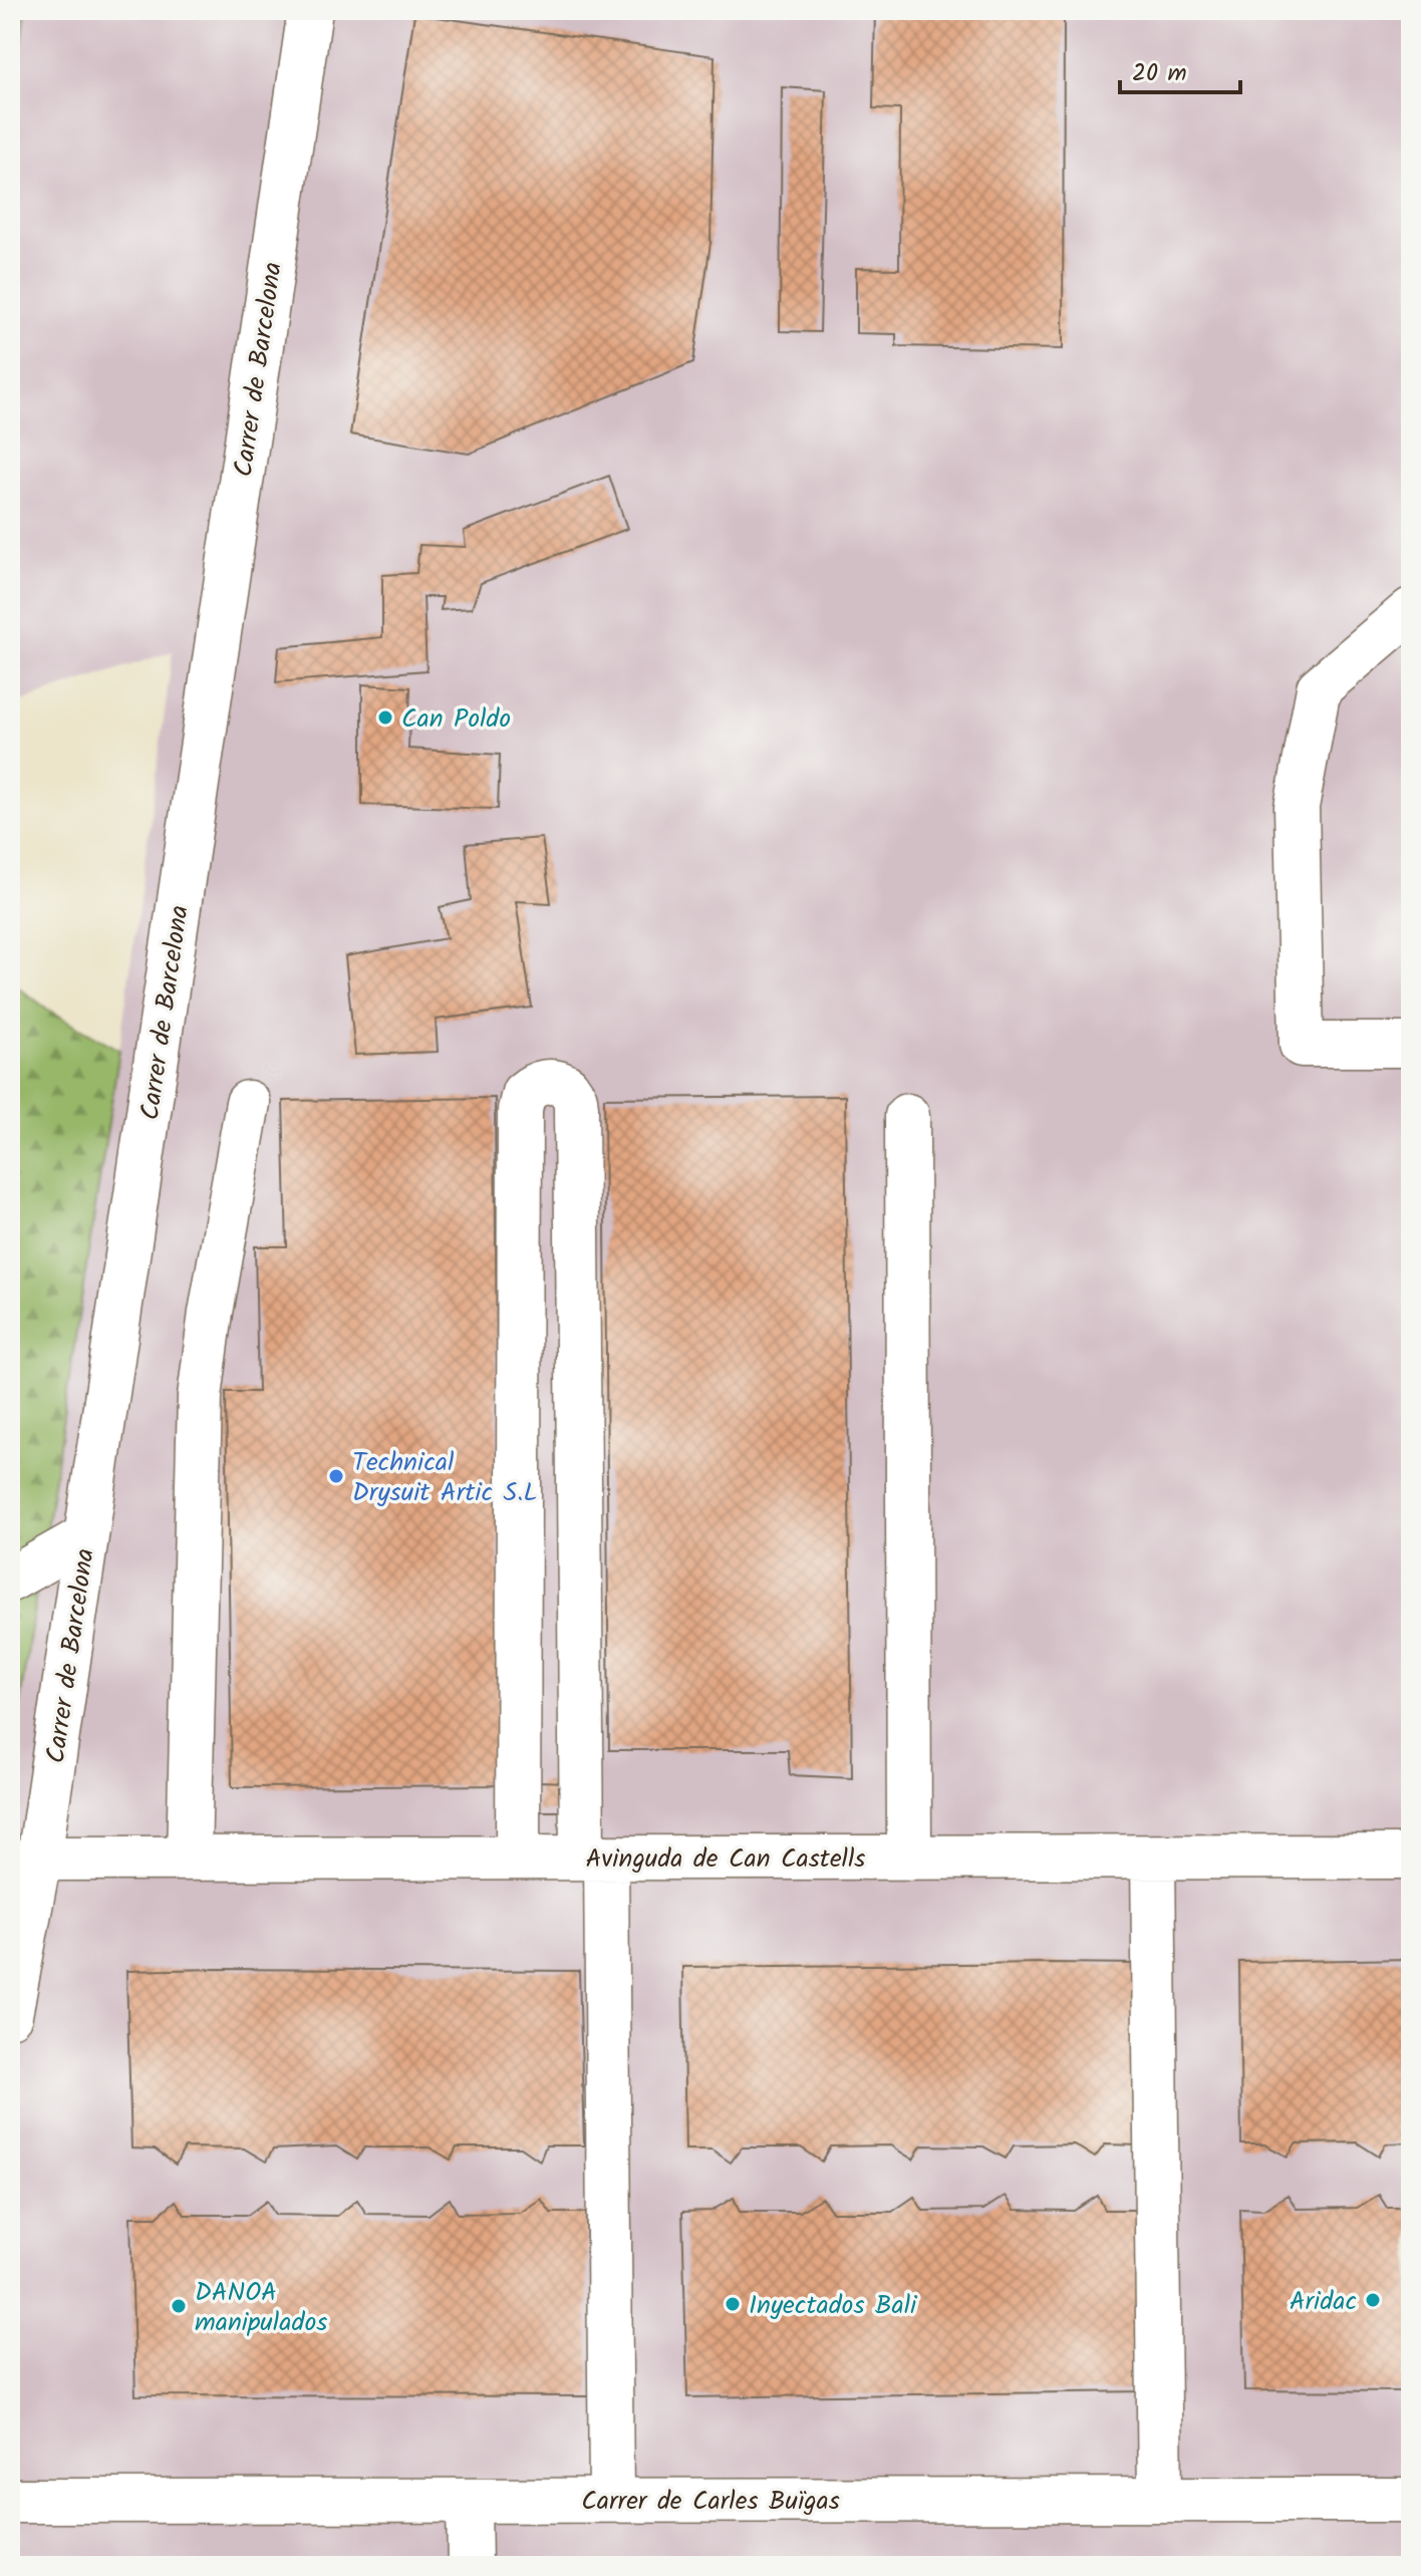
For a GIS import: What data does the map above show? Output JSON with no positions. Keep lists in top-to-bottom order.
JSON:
{
  "streets": {
    "street": ["Carrer de Barcelona", "Avinguda de Can Castells", "Carrer de Carles Buïgas"]
  },
  "crossings": [
    ["Carrer de Barcelona", "Avinguda de Can Castells"]
  ],
  "places": [
    "Can Poldo",
    "Technical Drysuit Artic S.L",
    "Aridac",
    "Inyectados Bali",
    "DANOA manipulados"
  ],
  "scale_bar": "20 m"
}
